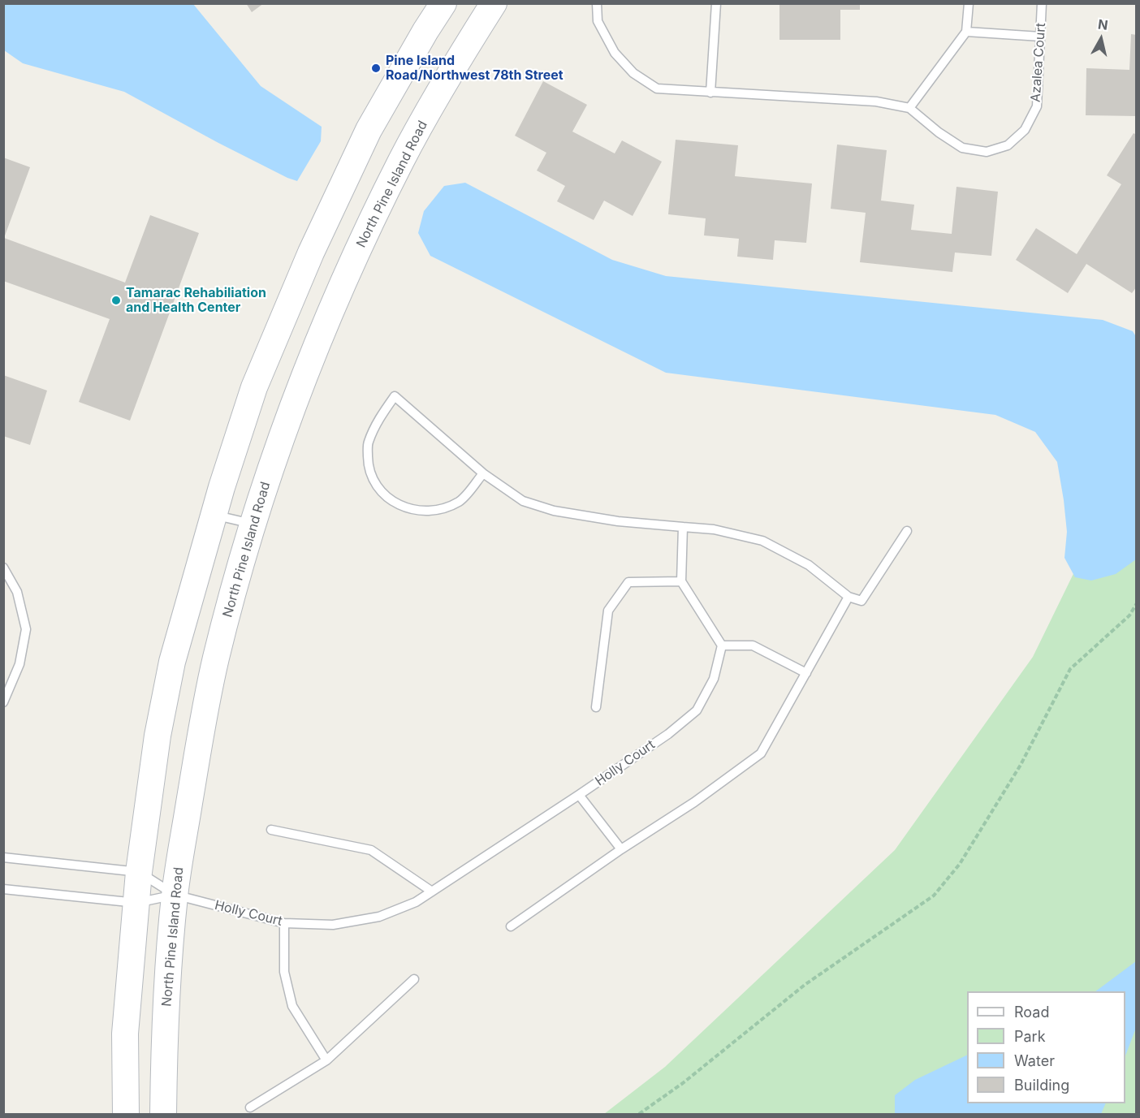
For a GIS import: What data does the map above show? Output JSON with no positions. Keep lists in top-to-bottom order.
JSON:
{
  "streets": {
    "main road": ["North Pine Island Road"],
    "lane": ["Azalea Court", "Holly Court"]
  },
  "crossings": [
    ["North Pine Island Road", "Holly Court"]
  ],
  "places": ["Pine Island Road/Northwest 78th Street", "Tamarac Rehabiliation and Health Center"],
  "legend": [
    "Road",
    "Park",
    "Water",
    "Building"
  ],
  "north": "top"
}
